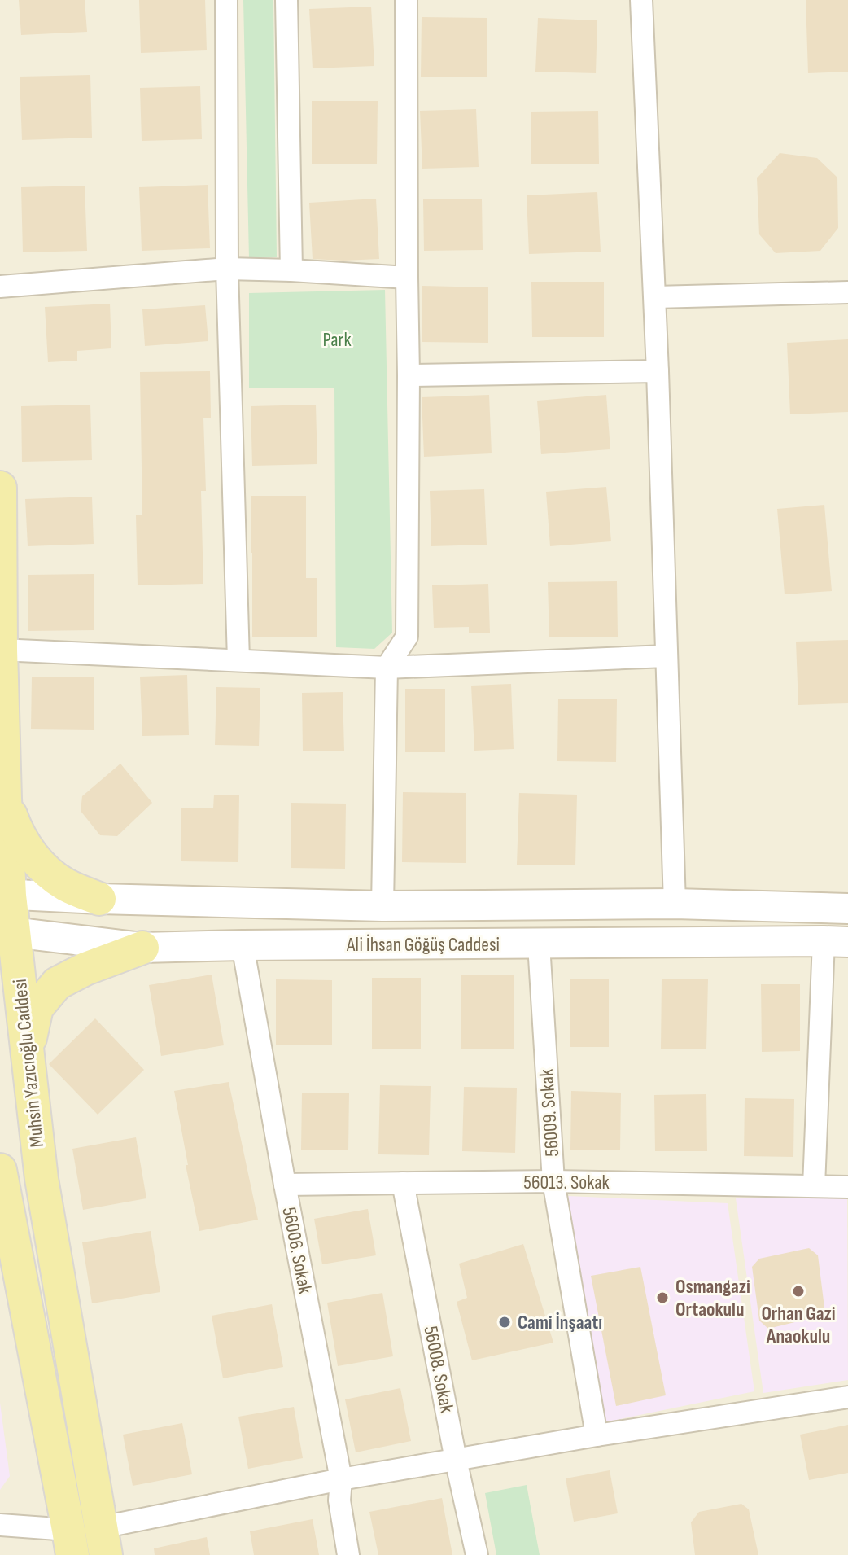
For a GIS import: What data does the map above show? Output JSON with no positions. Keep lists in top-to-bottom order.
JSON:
{
  "streets": {
    "main road": ["Ali İhsan Göğüş Caddesi", "Muhsin Yazıcıoğlu Caddesi"],
    "street": [
      "56009. Sokak",
      "56013. Sokak",
      "56006. Sokak",
      "56008. Sokak"
    ]
  },
  "crossings": [
    ["Ali İhsan Göğüş Caddesi", "Muhsin Yazıcıoğlu Caddesi"],
    ["Ali İhsan Göğüş Caddesi", "56009. Sokak"],
    ["Ali İhsan Göğüş Caddesi", "56006. Sokak"],
    ["56009. Sokak", "56013. Sokak"],
    ["56013. Sokak", "56006. Sokak"],
    ["56013. Sokak", "56008. Sokak"]
  ],
  "parks": ["Park"],
  "places": ["Orhan Gazi Anaokulu", "Osmangazi Ortaokulu", "Cami İnşaatı"]
}
